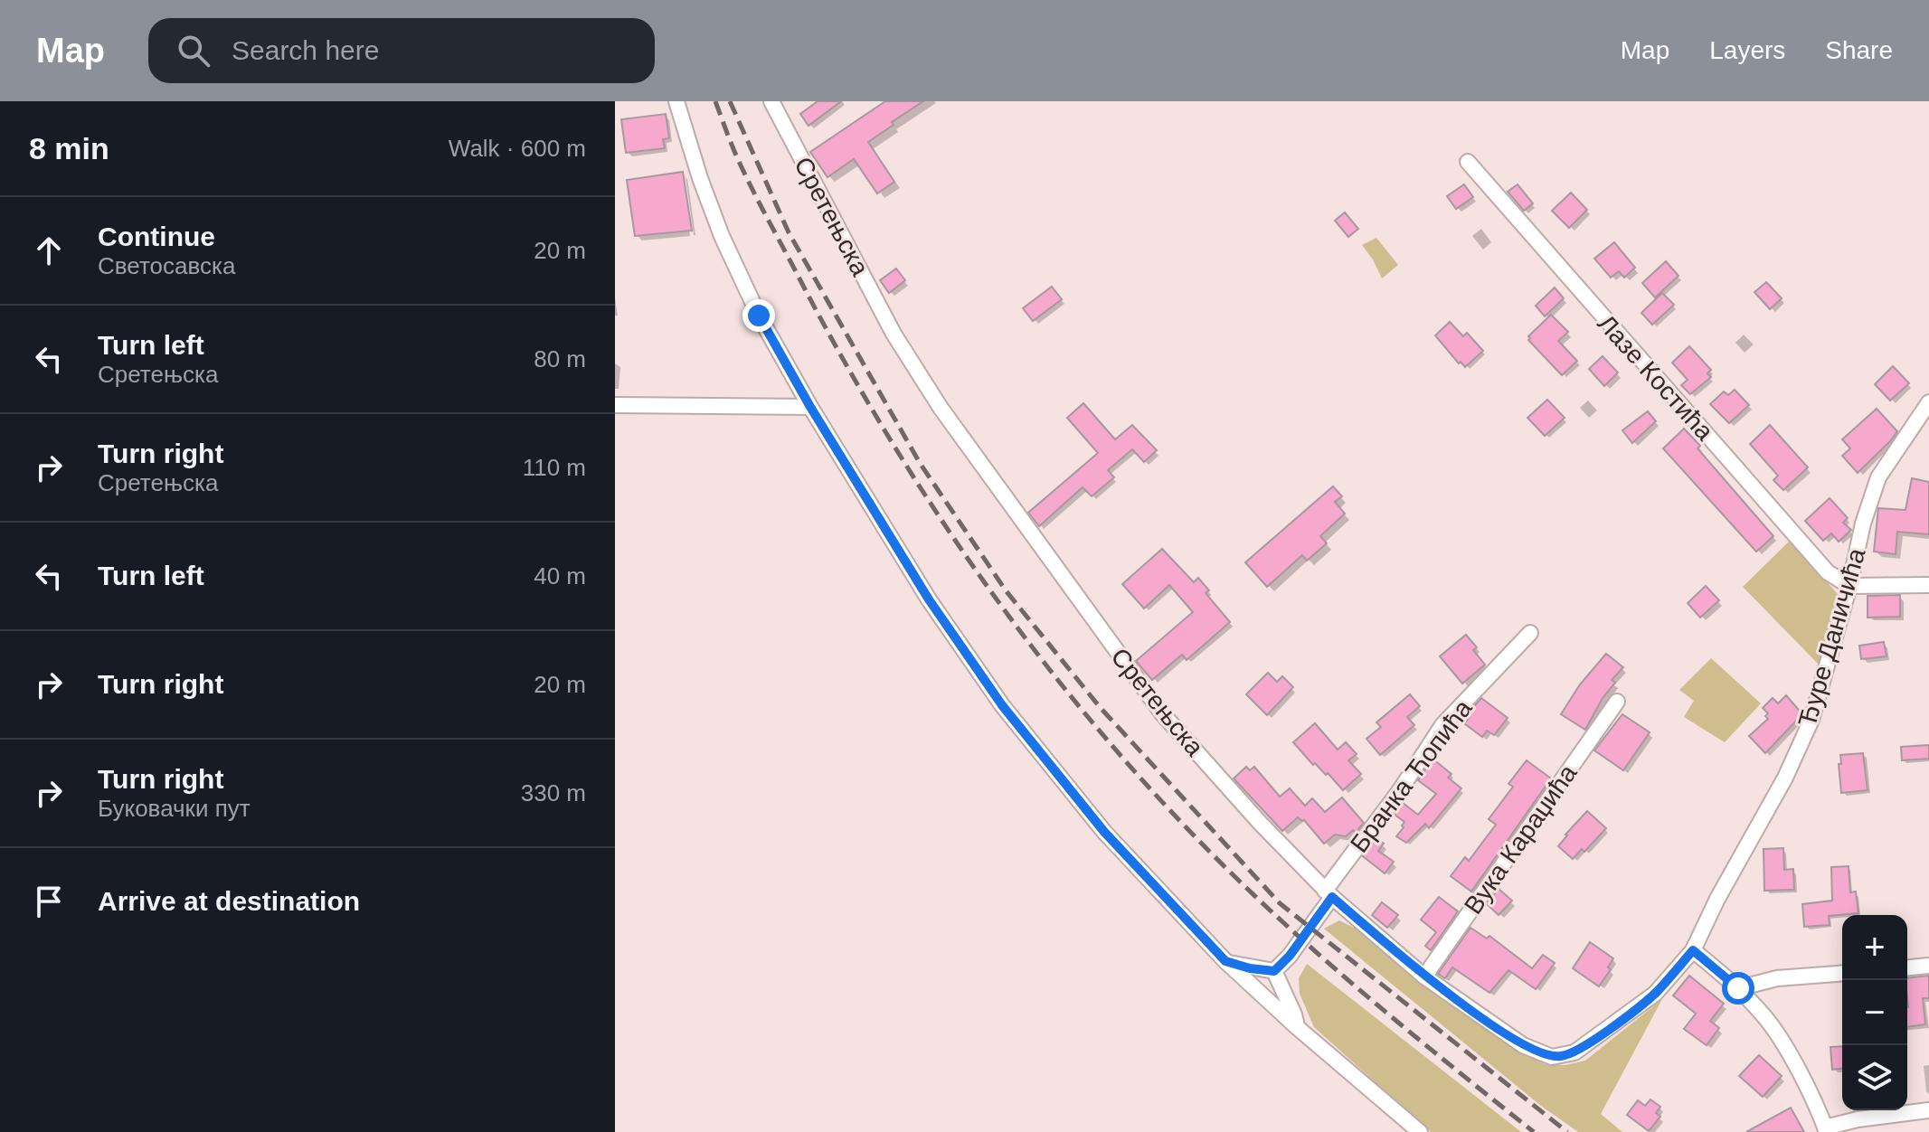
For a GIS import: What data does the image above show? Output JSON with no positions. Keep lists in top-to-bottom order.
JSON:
{
  "streets": {
    "street": [
      "Сретењска",
      "Лазе Костића",
      "Ђуре Даничића",
      "Бранка Ћопића",
      "Вука Караџића"
    ]
  },
  "crossings": [
    ["Сретењска", "Ђуре Даничића"],
    ["Сретењска", "Бранка Ћопића"],
    ["Сретењска", "Вука Караџића"],
    ["Лазе Костића", "Ђуре Даничића"]
  ],
  "page": {
    "header": "Map",
    "search": "Search here",
    "nav": ["Map", "Layers", "Share"],
    "heading": ["8 min", "Walk · 600 m"],
    "list": [
      ["Continue", "Светосавска", "20 m"],
      ["Turn left", "Сретењска", "80 m"],
      ["Turn right", "Сретењска", "110 m"],
      ["Turn left", "40 m"],
      ["Turn right", "20 m"],
      ["Turn right", "Буковачки пут", "330 m"],
      "Arrive at destination"
    ],
    "map_buttons": ["+", "−"]
  }
}
